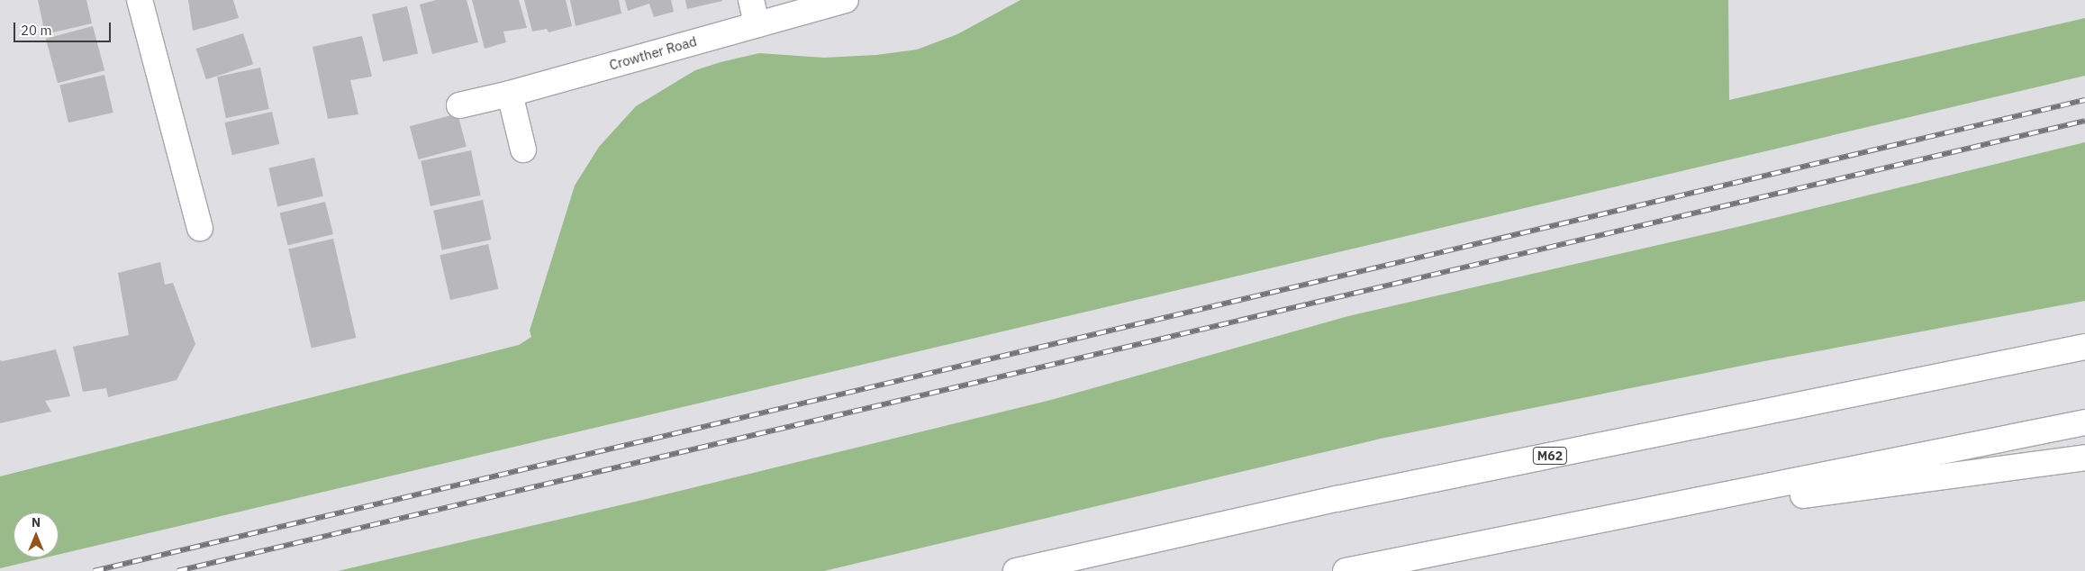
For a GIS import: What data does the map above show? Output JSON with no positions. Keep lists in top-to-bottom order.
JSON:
{
  "streets": {
    "main road": ["Crowther Road", "M62"]
  },
  "scale_bar": "20 m",
  "north": "top"
}
